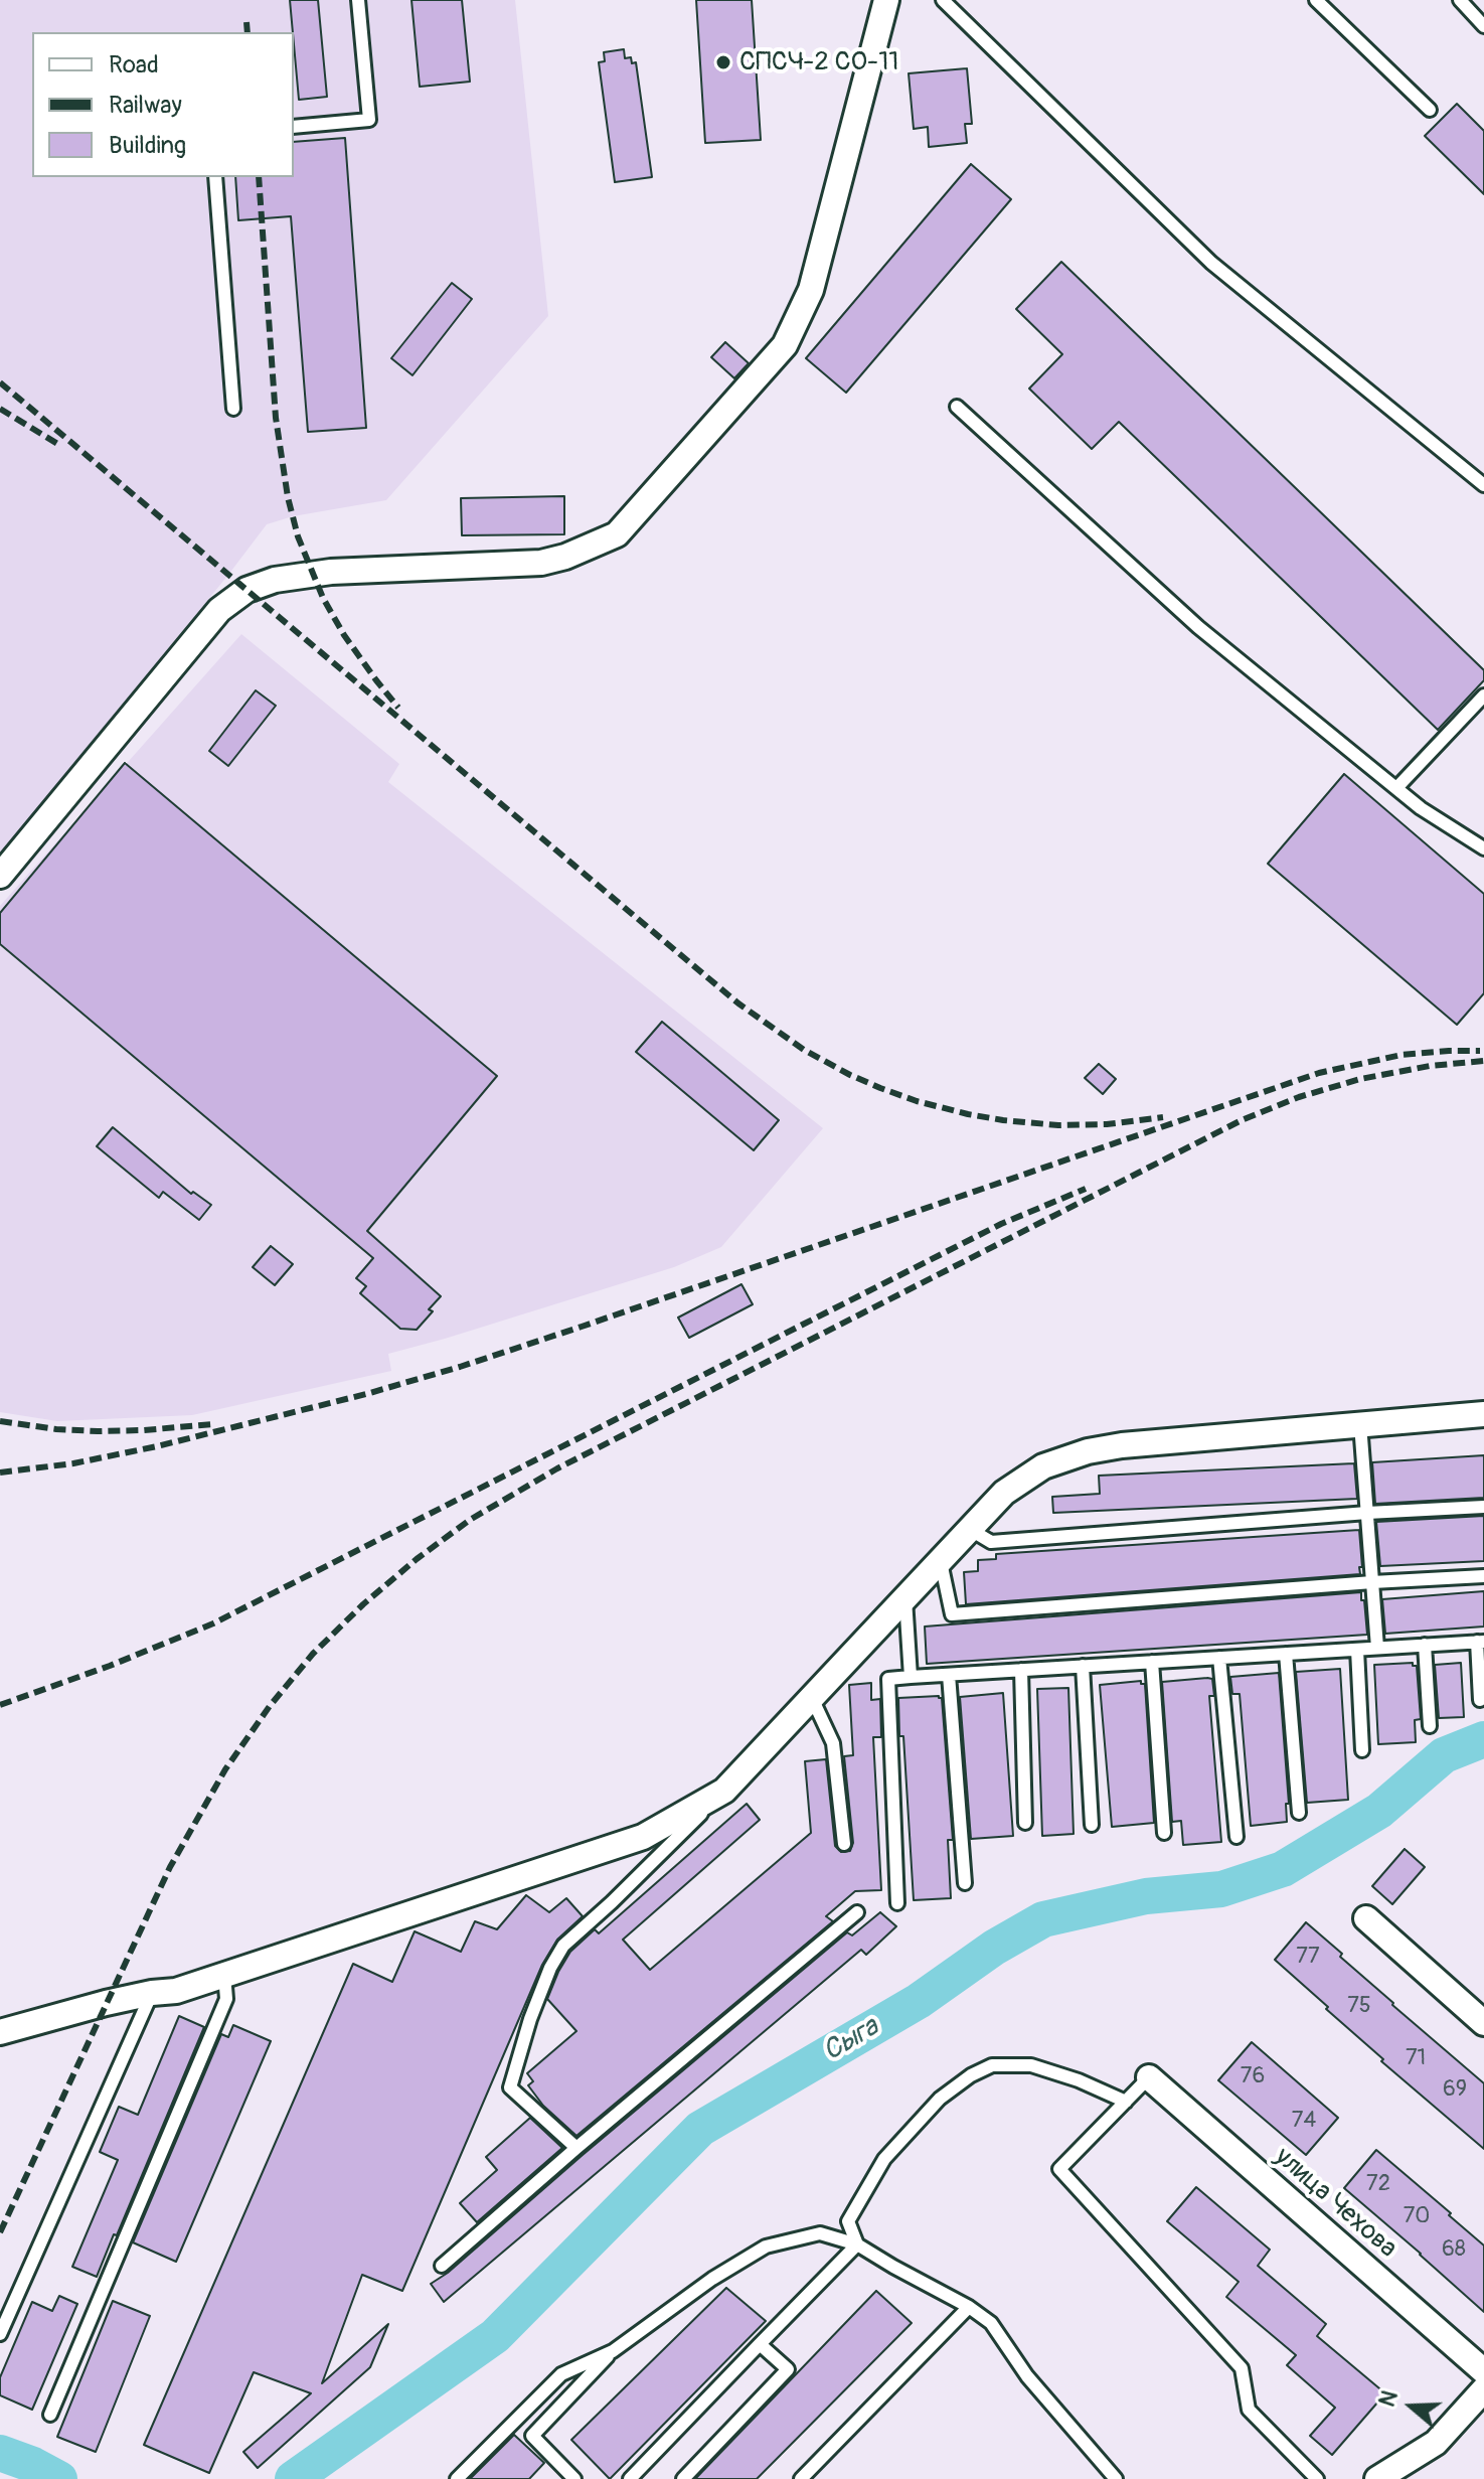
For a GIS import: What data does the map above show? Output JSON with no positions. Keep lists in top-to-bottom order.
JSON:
{
  "streets": {
    "street": ["улица Чехова"]
  },
  "water": ["Сыга"],
  "places": ["СПСЧ-2 СО-11"],
  "house_numbers": [
    "77",
    "75",
    "71",
    "76",
    "69",
    "74",
    "72",
    "70",
    "68"
  ],
  "legend": ["Road", "Railway", "Building"],
  "north": "left"
}
